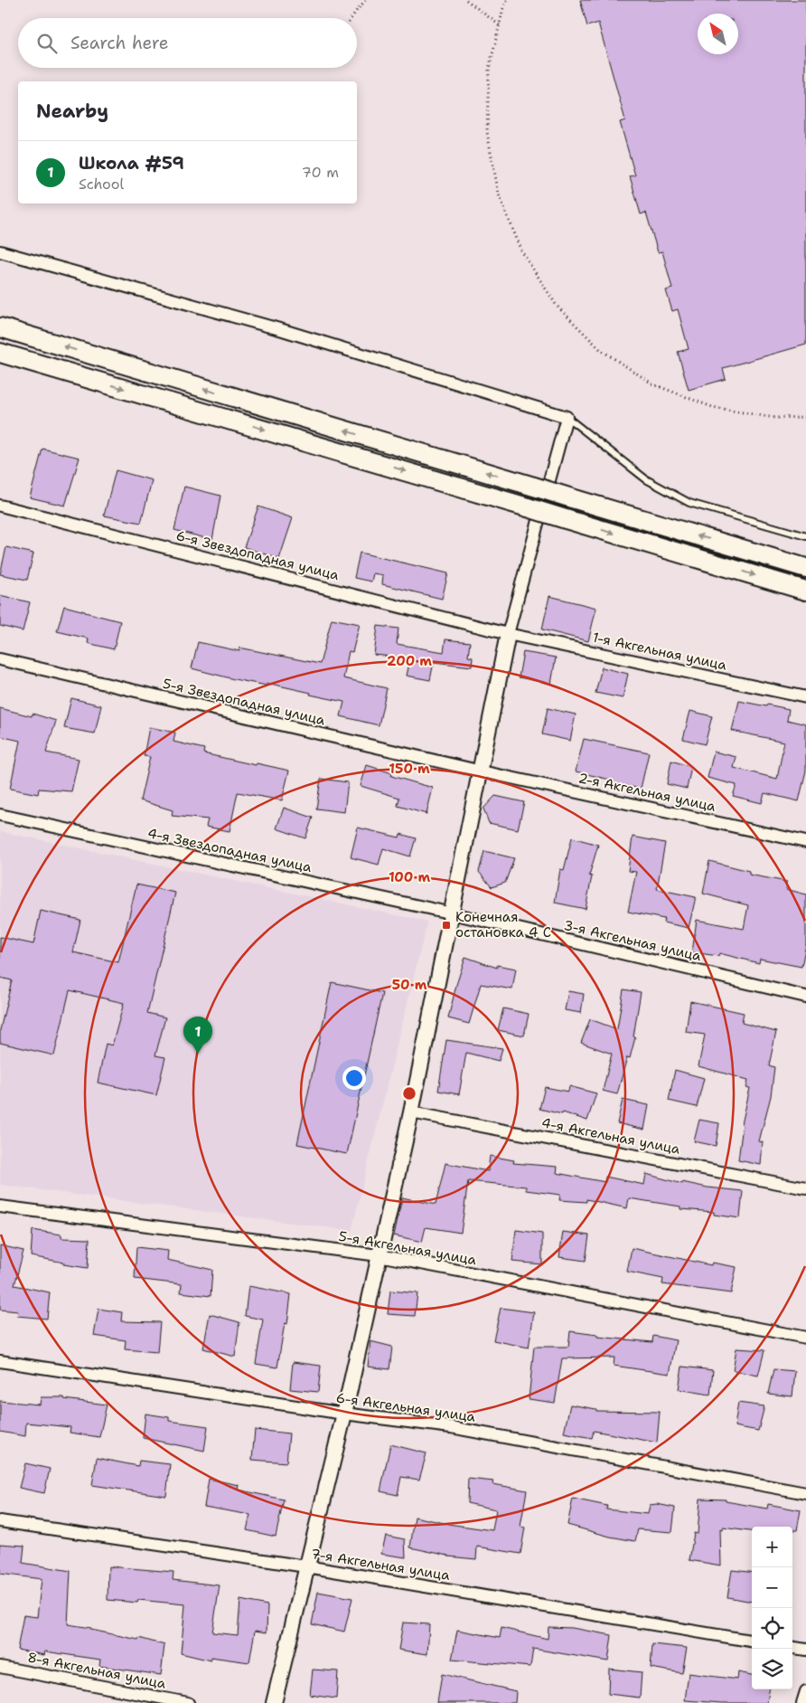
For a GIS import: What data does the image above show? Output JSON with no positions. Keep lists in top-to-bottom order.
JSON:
{
  "streets": {
    "street": [
      "6-я Звездопадная улица",
      "1-я Акгельная улица",
      "5-я Звездопадная улица",
      "2-я Акгельная улица",
      "4-я Звездопадная улица",
      "3-я Акгельная улица",
      "4-я Акгельная улица",
      "5-я Акгельная улица",
      "6-я Акгельная улица",
      "7-я Акгельная улица",
      "8-я Акгельная улица"
    ]
  },
  "crossings": [
    ["6-я Звездопадная улица", "1-я Акгельная улица"],
    ["5-я Звездопадная улица", "2-я Акгельная улица"],
    ["4-я Звездопадная улица", "3-я Акгельная улица"]
  ],
  "places": {
    "transit": ["Конечная остановка 4 С"]
  },
  "north": "top left",
  "page": {
    "search": "Search here",
    "heading": "Nearby",
    "list": [
      {
        "mark": "1",
        "name": "Школа #59",
        "note": "School",
        "value": "70 m"
      }
    ],
    "pins": "1",
    "map_buttons": ["+", "−"]
  },
  "rings": [
    "200 m",
    "150 m",
    "100 m",
    "50 m"
  ]
}
